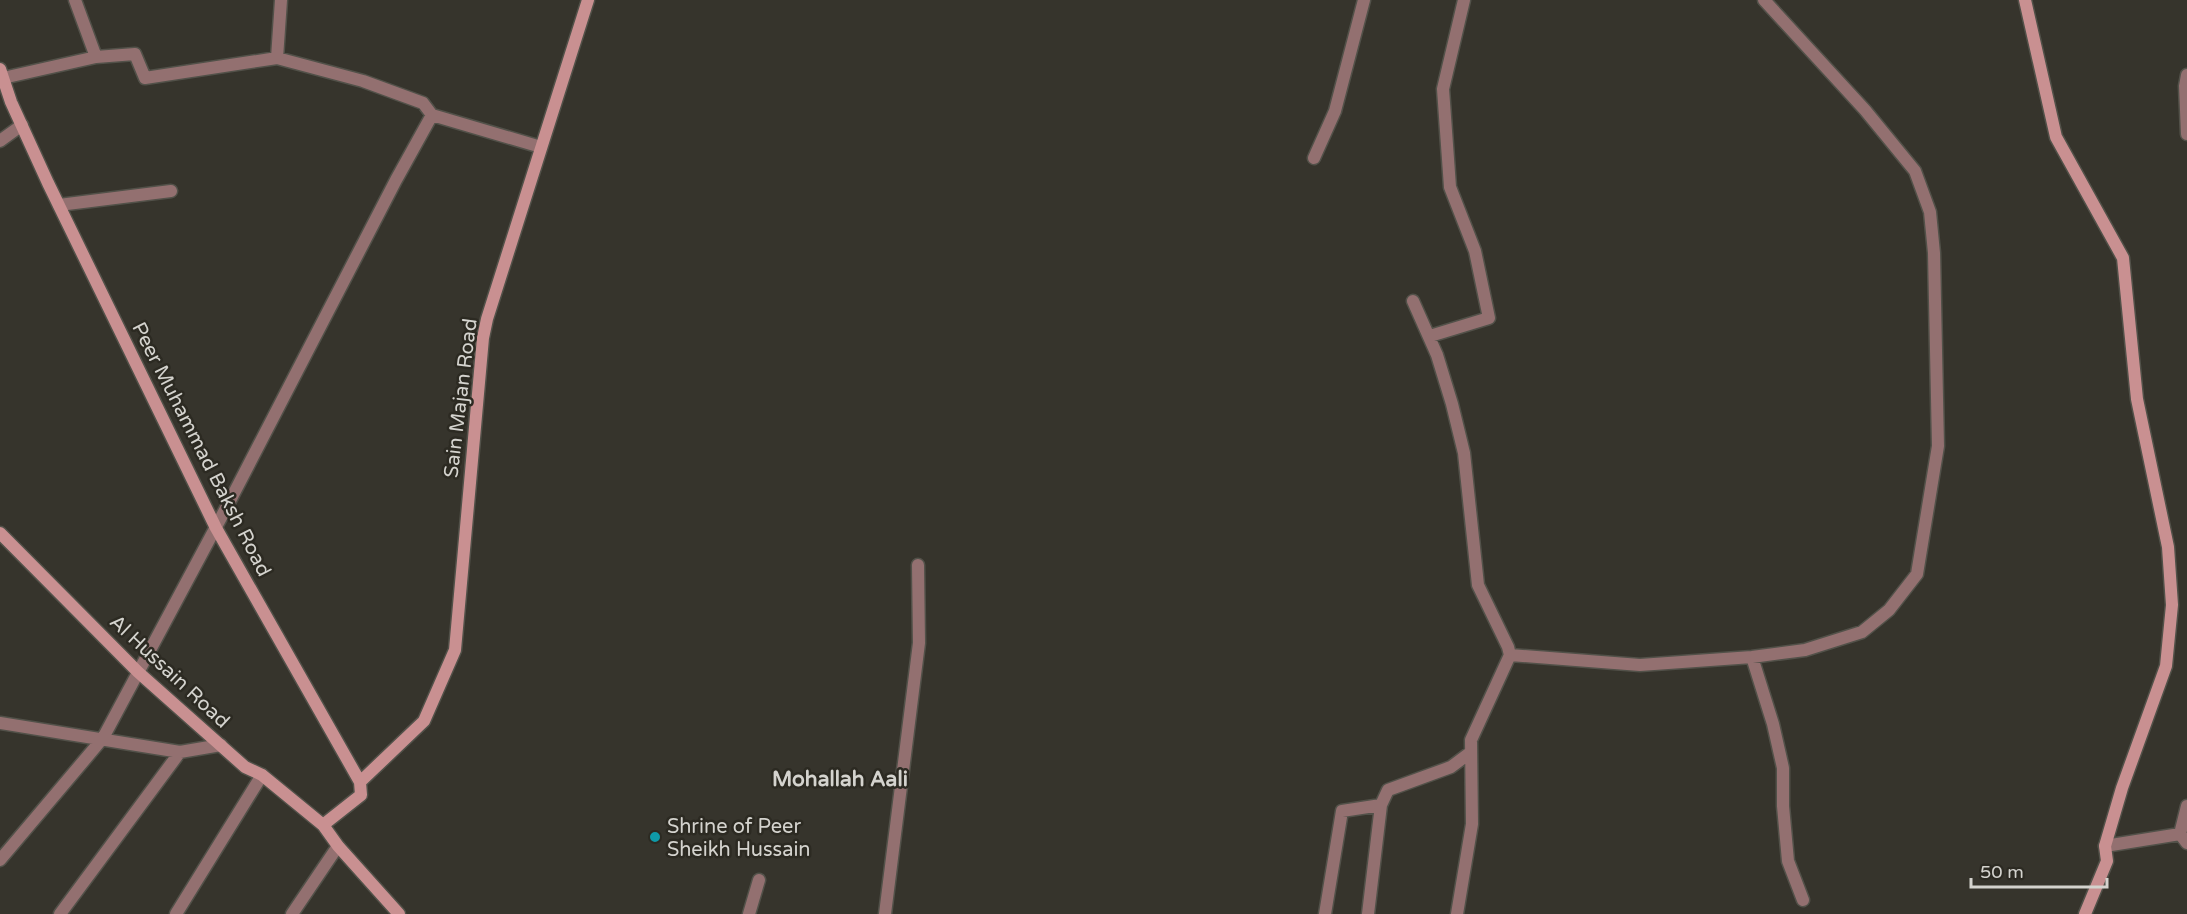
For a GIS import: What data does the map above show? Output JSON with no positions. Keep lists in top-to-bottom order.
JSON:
{
  "streets": {
    "street": ["Sain Majan Road", "Peer Muhammad Baksh Road", "Al Hussain Road"]
  },
  "crossings": [
    ["Sain Majan Road", "Peer Muhammad Baksh Road"]
  ],
  "districts": ["Mohallah Aali"],
  "places": ["Shrine of Peer Sheikh Hussain"],
  "scale_bar": "50 m"
}
